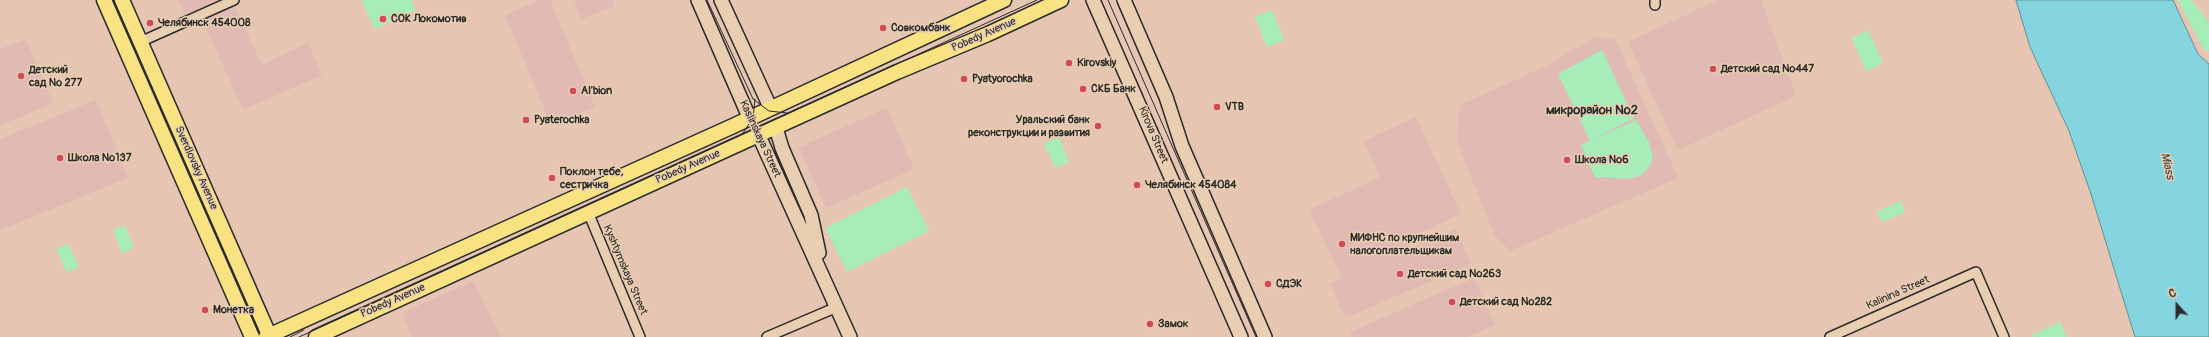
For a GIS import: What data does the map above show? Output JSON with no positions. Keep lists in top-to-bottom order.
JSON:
{
  "streets": {
    "main road": [
      "Pobedy Avenue",
      "Kirova Street",
      "Kaslinskaya Street",
      "Sverdlovsky Avenue"
    ],
    "street": ["Kyshtymskaya Street", "Kalinina Street"]
  },
  "crossings": [
    ["Pobedy Avenue", "Kaslinskaya Street"],
    ["Pobedy Avenue", "Sverdlovsky Avenue"],
    ["Pobedy Avenue", "Kyshtymskaya Street"]
  ],
  "districts": ["микрорайон №2"],
  "water": ["Miass"],
  "places": [
    "СОК Локомотив",
    "Челябинск 454008",
    "Совкомбанк",
    "Kirovskiy",
    "Детский сад №447",
    "Детский сад № 277",
    "Pyatyorochka",
    "СКБ Банк",
    "Al'bion",
    "VTB",
    "Pyaterochka",
    "Уральский банк реконструкции и развития",
    "Школа №137",
    "Школа №6",
    "Поклон тебе, сестричка",
    "Челябинск 454084",
    "МИФНС по крупнейшим налогоплательщикам",
    "Детский сад №263",
    "СДЭК",
    "Детский сад №282",
    "Монетка",
    "Замок"
  ],
  "north": "top"
}
